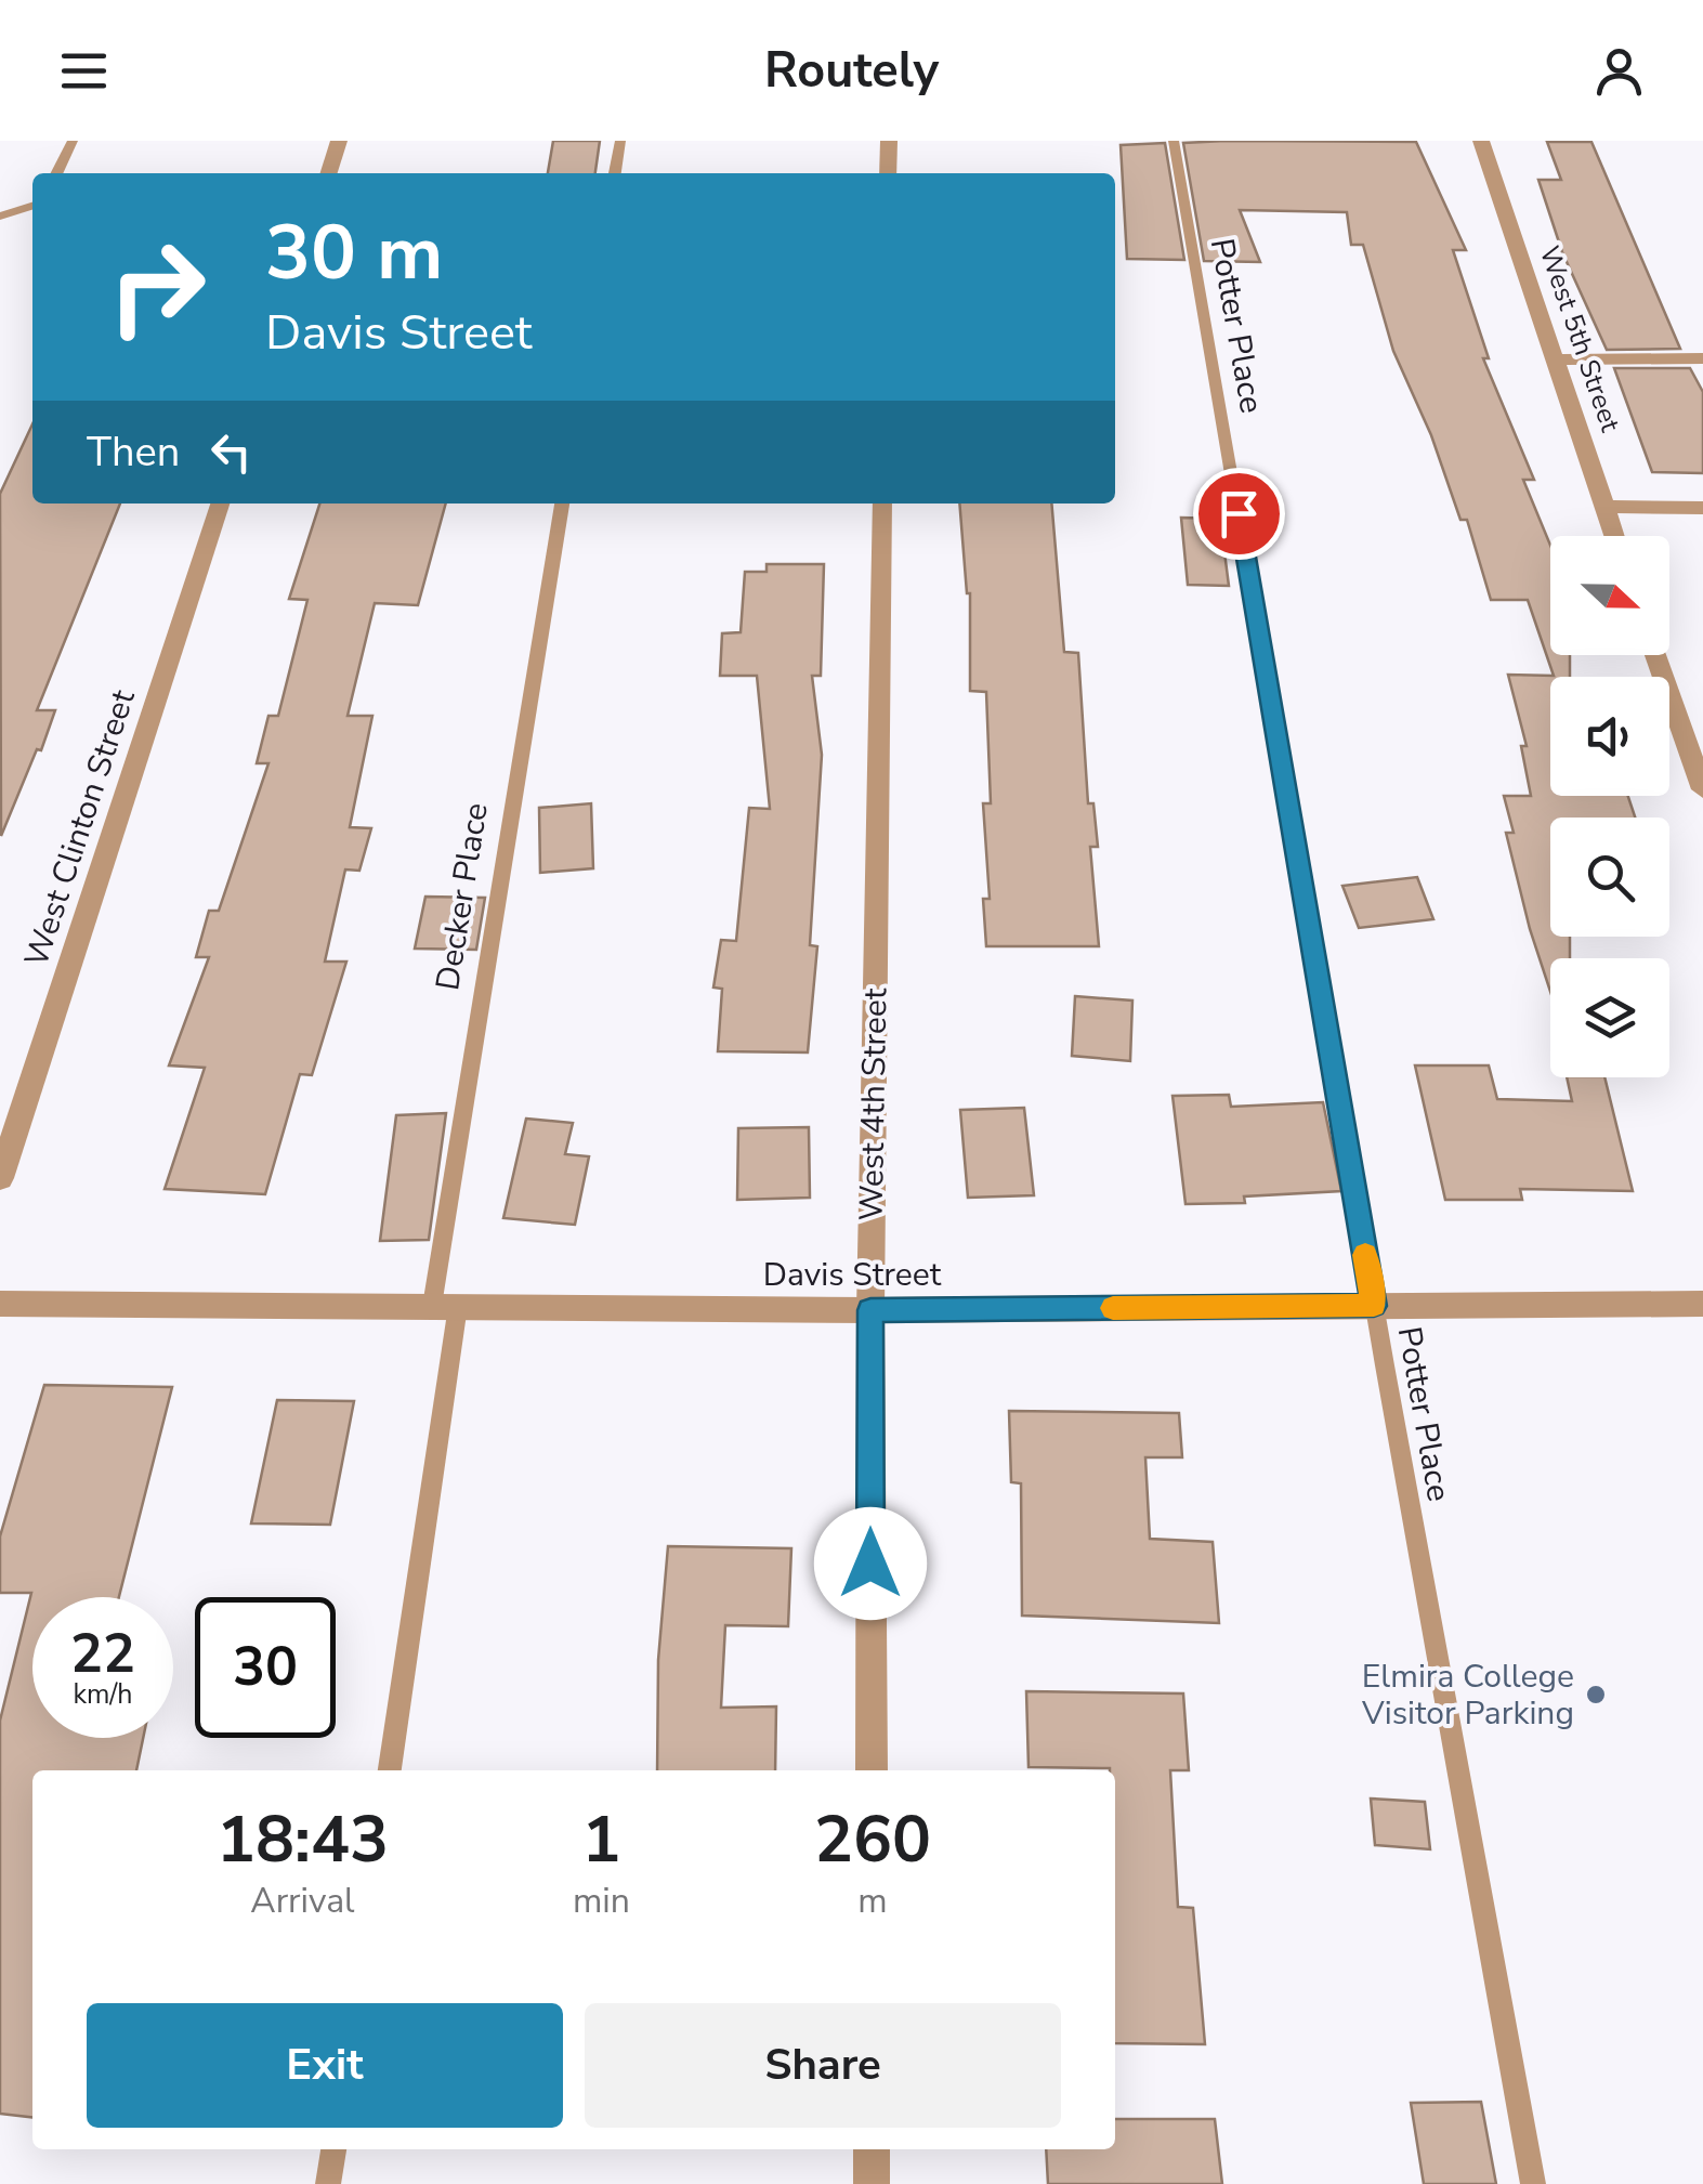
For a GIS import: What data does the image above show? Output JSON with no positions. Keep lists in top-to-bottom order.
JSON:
{
  "streets": {
    "street": [
      "West 5th Street",
      "West Clinton Street",
      "West 4th Street",
      "Davis Street"
    ],
    "lane": ["Potter Place", "Decker Place"]
  },
  "crossings": [
    ["Potter Place", "Davis Street"],
    ["Decker Place", "Davis Street"],
    ["West 4th Street", "Davis Street"]
  ],
  "places": ["Elmira College Visitor Parking"],
  "north": "right",
  "page": {
    "header": "Routely",
    "turn": ["30 m", "Davis Street"],
    "then": "Then",
    "speed": "22 km/h",
    "limit": "30",
    "eta": [
      "18:43",
      "Arrival",
      "1",
      "min",
      "260",
      "m"
    ],
    "buttons": ["Exit", "Share"]
  }
}
